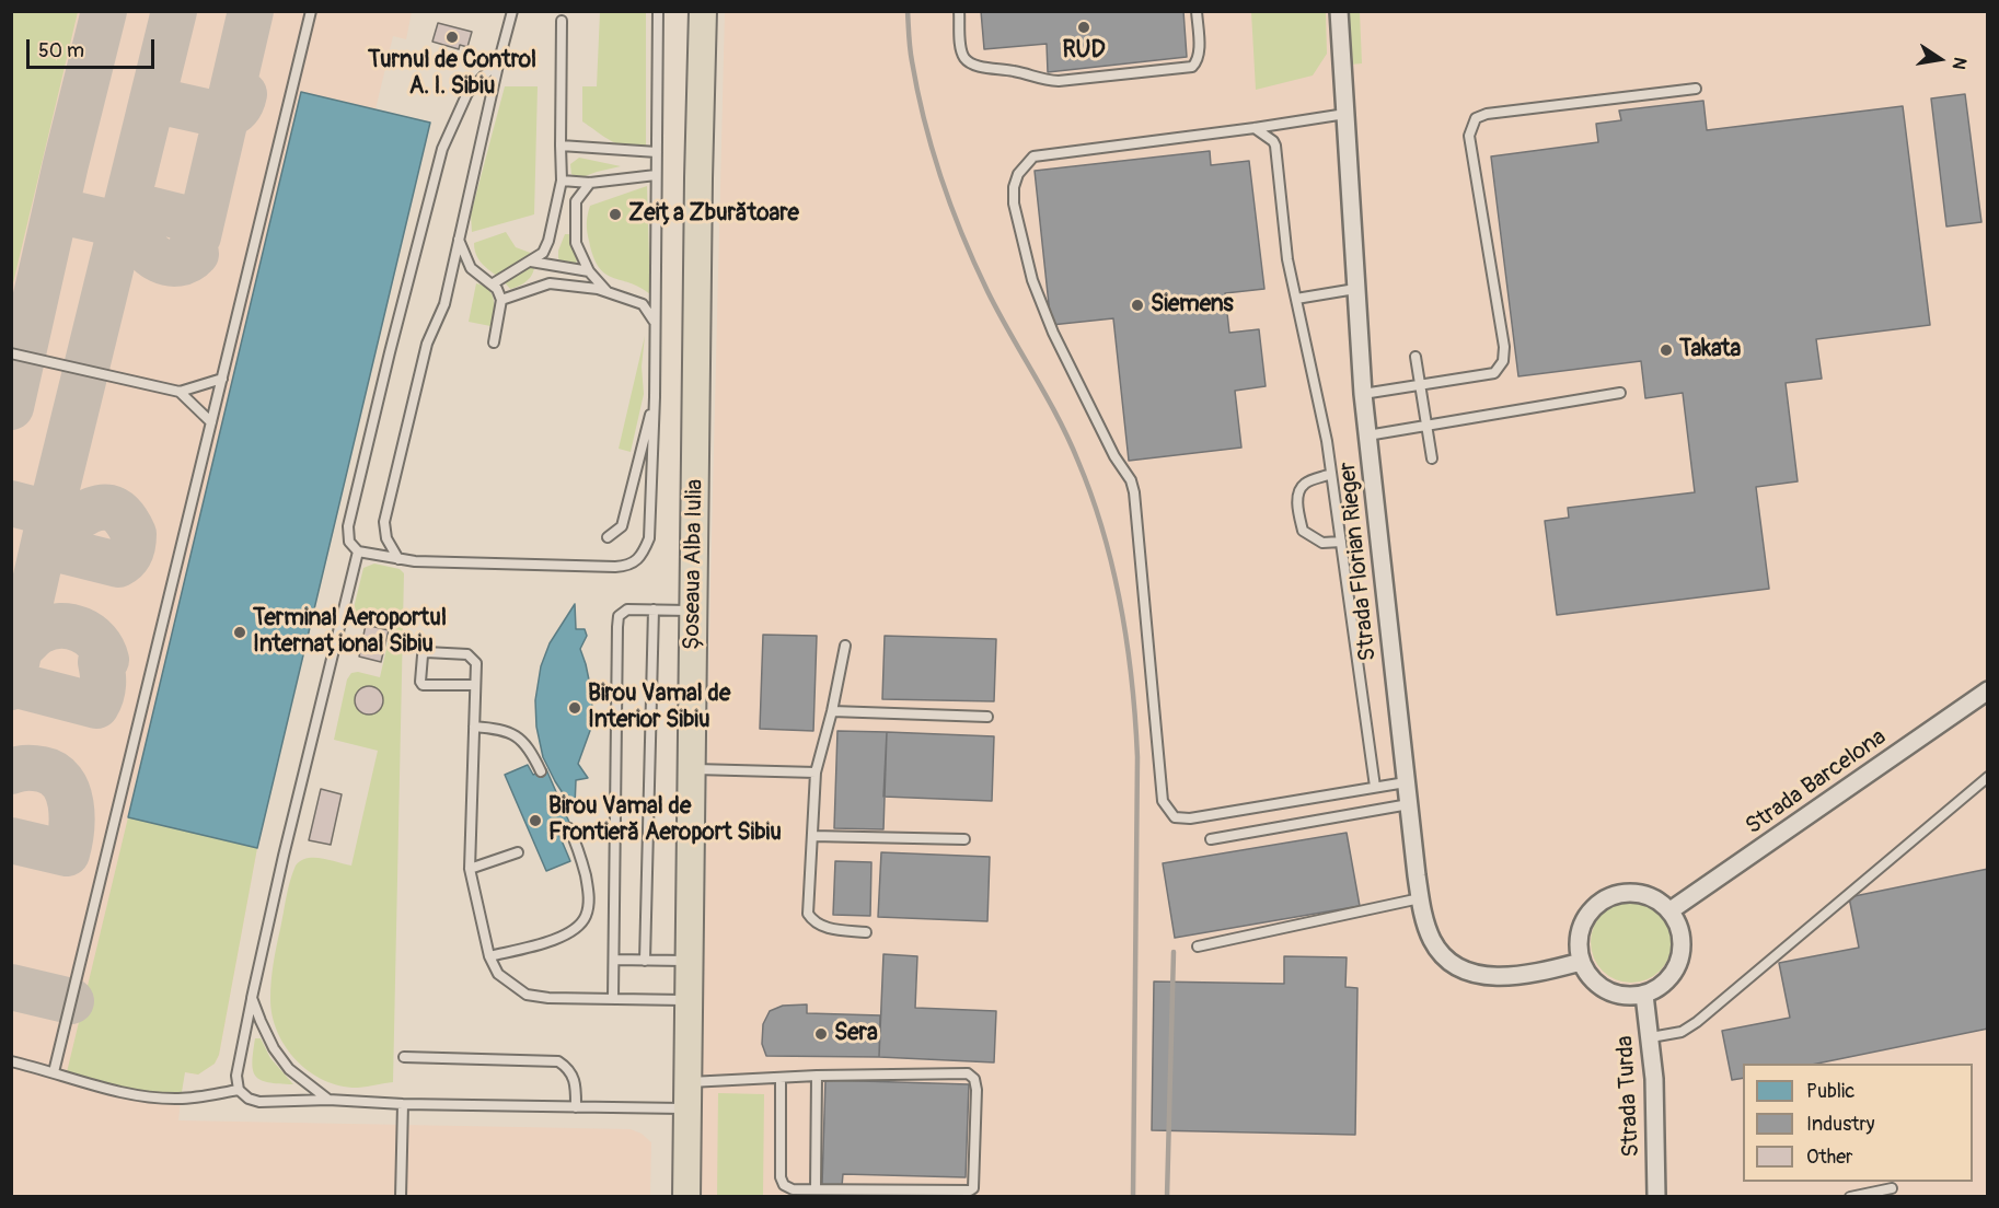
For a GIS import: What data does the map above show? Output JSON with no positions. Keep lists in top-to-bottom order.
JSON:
{
  "streets": {
    "main road": ["Șoseaua Alba Iulia"],
    "street": ["Strada Florian Rieger", "Strada Barcelona", "Strada Turda"]
  },
  "crossings": [
    ["Strada Florian Rieger", "Strada Barcelona"],
    ["Strada Florian Rieger", "Strada Turda"],
    ["Strada Barcelona", "Strada Turda"]
  ],
  "places": [
    "RUD",
    "Turnul de Control A. I. Sibiu",
    "Zeița Zburătoare",
    "Siemens",
    "Takata",
    "Terminal Aeroportul Internațional Sibiu",
    "Birou Vamal de Interior Sibiu",
    "Birou Vamal de Frontieră Aeroport Sibiu",
    "Sera"
  ],
  "legend": ["Public", "Industry", "Other"],
  "scale_bar": "50 m",
  "north": "right"
}
